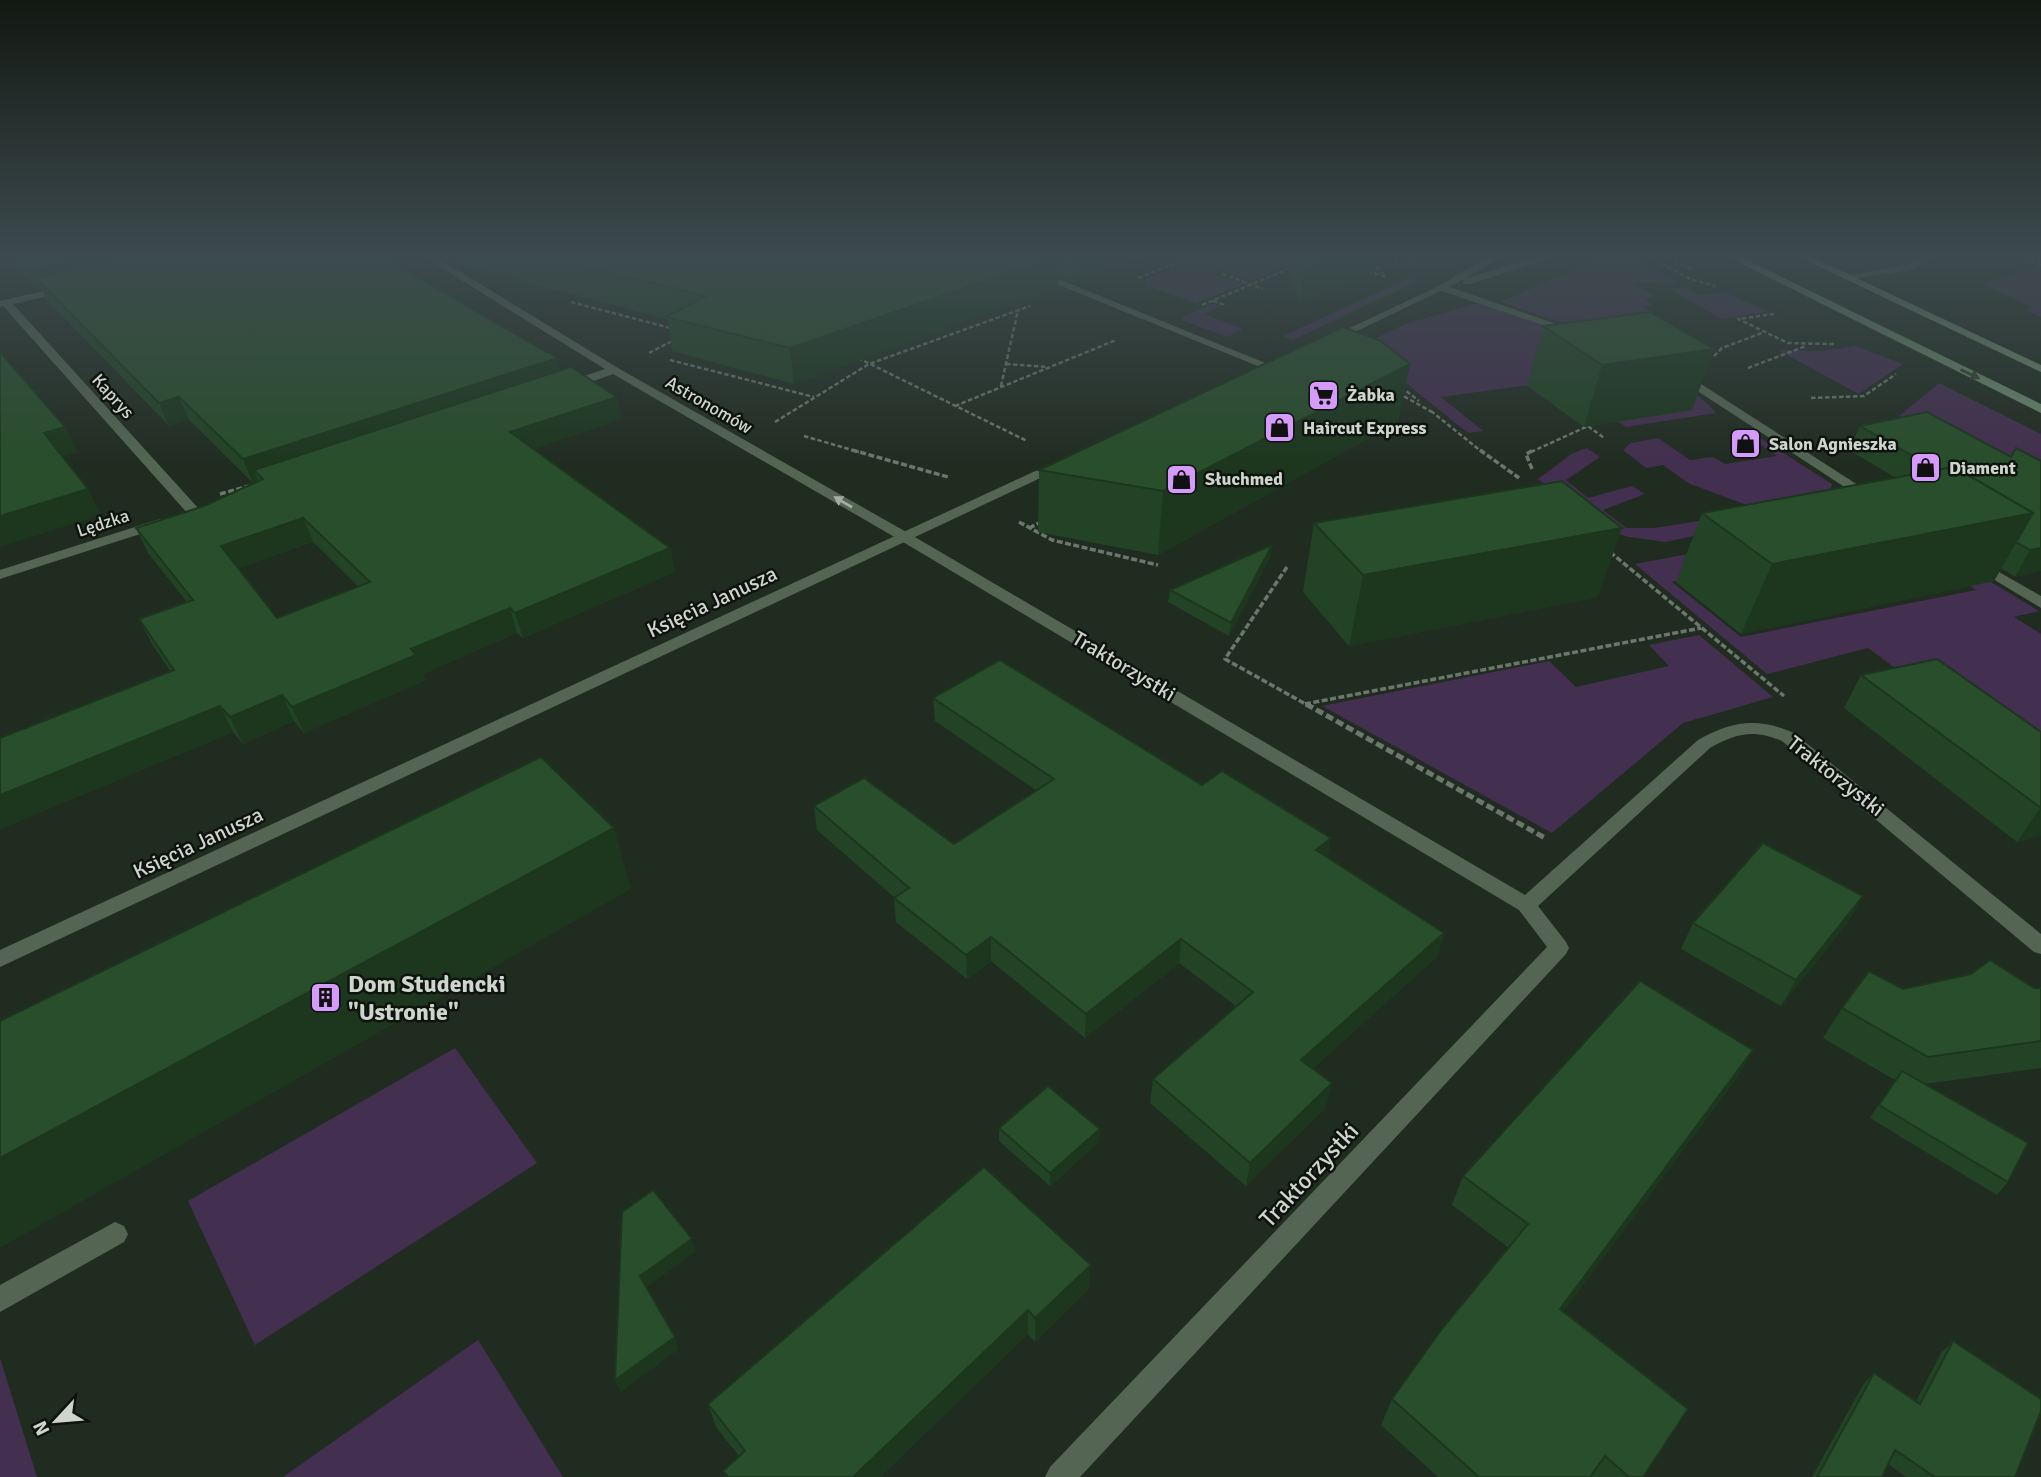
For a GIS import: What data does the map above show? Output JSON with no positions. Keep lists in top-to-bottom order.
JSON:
{
  "streets": {
    "street": [
      "Kaprys",
      "Astronomów",
      "Lędzka",
      "Księcia Janusza",
      "Traktorzystki"
    ]
  },
  "crossings": [
    ["Kaprys", "Lędzka"],
    ["Astronomów", "Księcia Janusza"],
    ["Astronomów", "Traktorzystki"],
    ["Księcia Janusza", "Traktorzystki"]
  ],
  "one_way": ["Astronomów"],
  "places": {
    "supermarket": ["Żabka"],
    "shop": [
      "Haircut Express",
      "Salon Agnieszka",
      "Diament",
      "Słuchmed"
    ],
    "building": ["Dom Studencki \"Ustronie\""]
  },
  "north": "bottom left"
}
